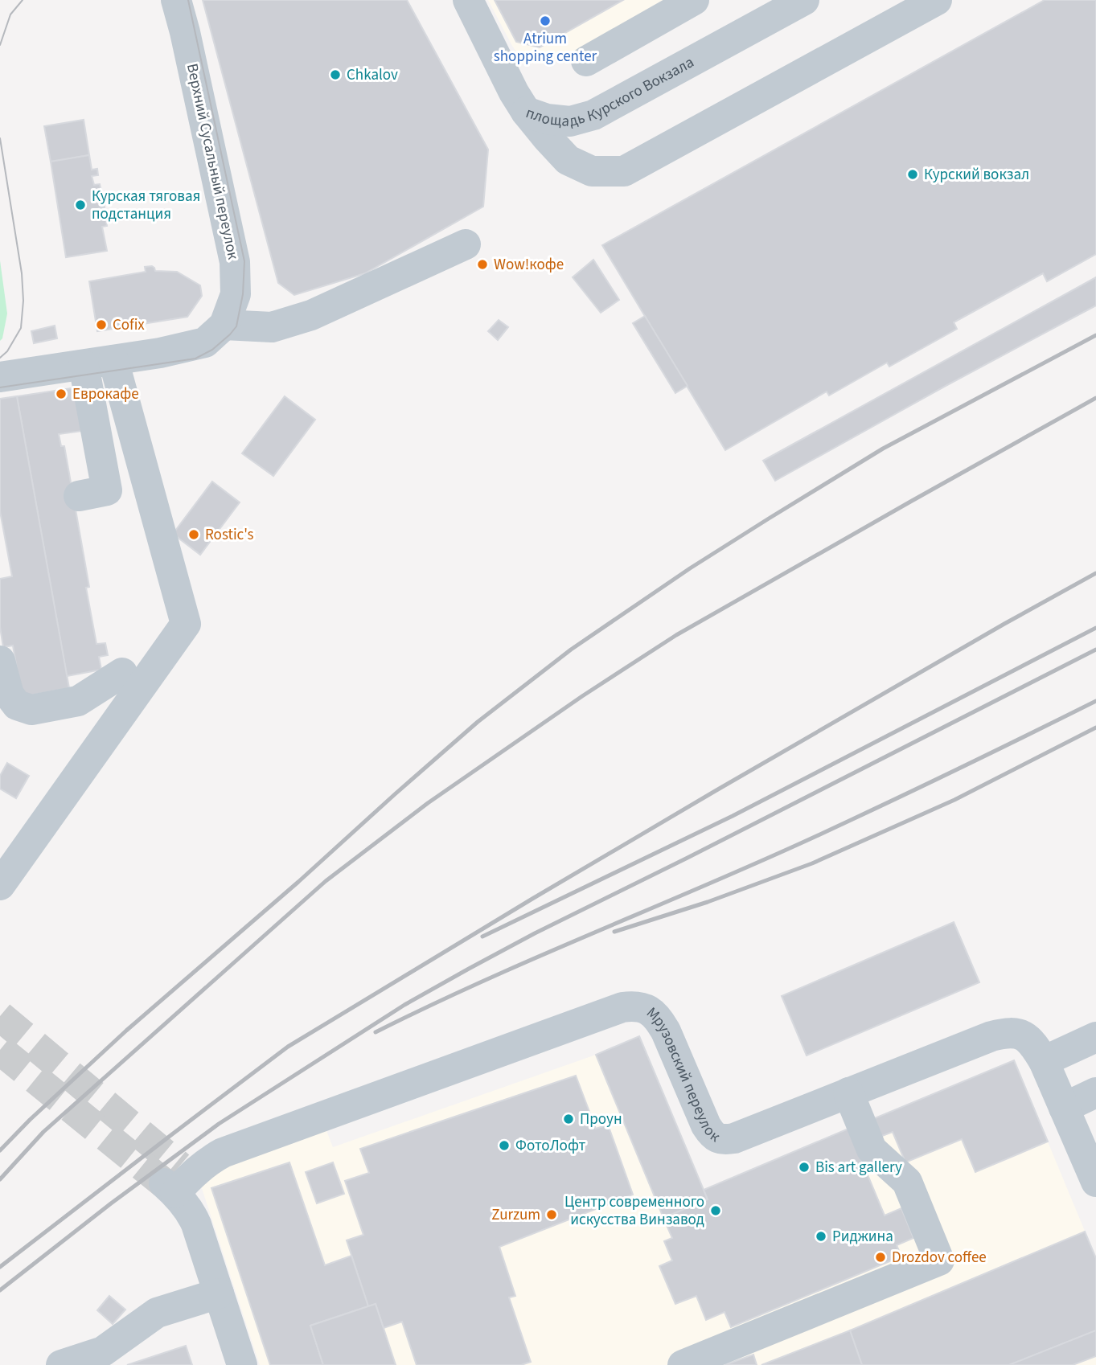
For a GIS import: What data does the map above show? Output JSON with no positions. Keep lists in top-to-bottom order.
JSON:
{
  "streets": {
    "street": ["площадь Курского Вокзала", "Верхний Сусальный переулок", "Мрузовский переулок"]
  },
  "places": [
    "Atrium shopping center",
    "Chkalov",
    "Курский вокзал",
    "Курская тяговая подстанция",
    "Wow!кофе",
    "Cofix",
    "Еврокафе",
    "Rostic's",
    "Проун",
    "ФотоЛофт",
    "Bis art gallery",
    "Центр современного искусства Винзавод",
    "Zurzum",
    "Риджина",
    "Drozdov coffee"
  ]
}
